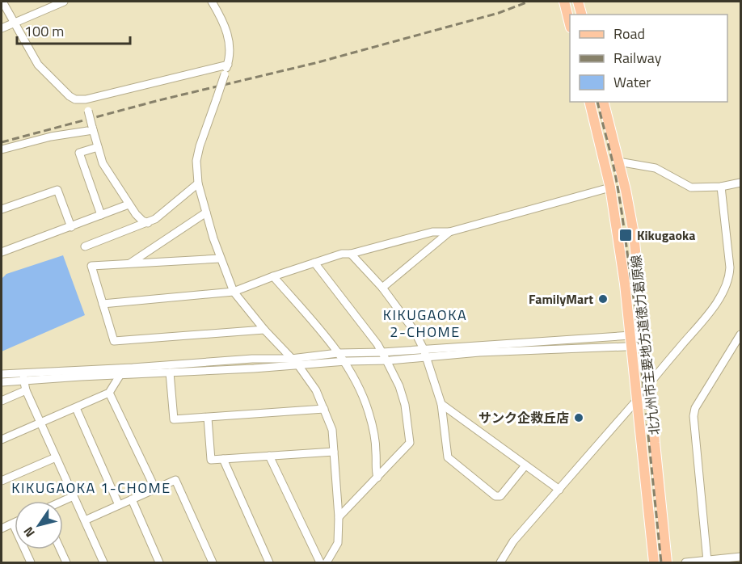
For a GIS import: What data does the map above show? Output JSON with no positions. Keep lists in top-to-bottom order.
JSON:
{
  "streets": {
    "main road": ["北九州市主要地方道徳力葛原線"]
  },
  "districts": ["KIKUGAOKA 2-CHOME", "KIKUGAOKA 1-CHOME"],
  "places": {
    "transit": ["Kikugaoka"],
    "other": ["FamilyMart", "サンク企救丘店"]
  },
  "legend": ["Road", "Railway", "Water"],
  "scale_bar": "100 m",
  "north": "bottom left"
}
